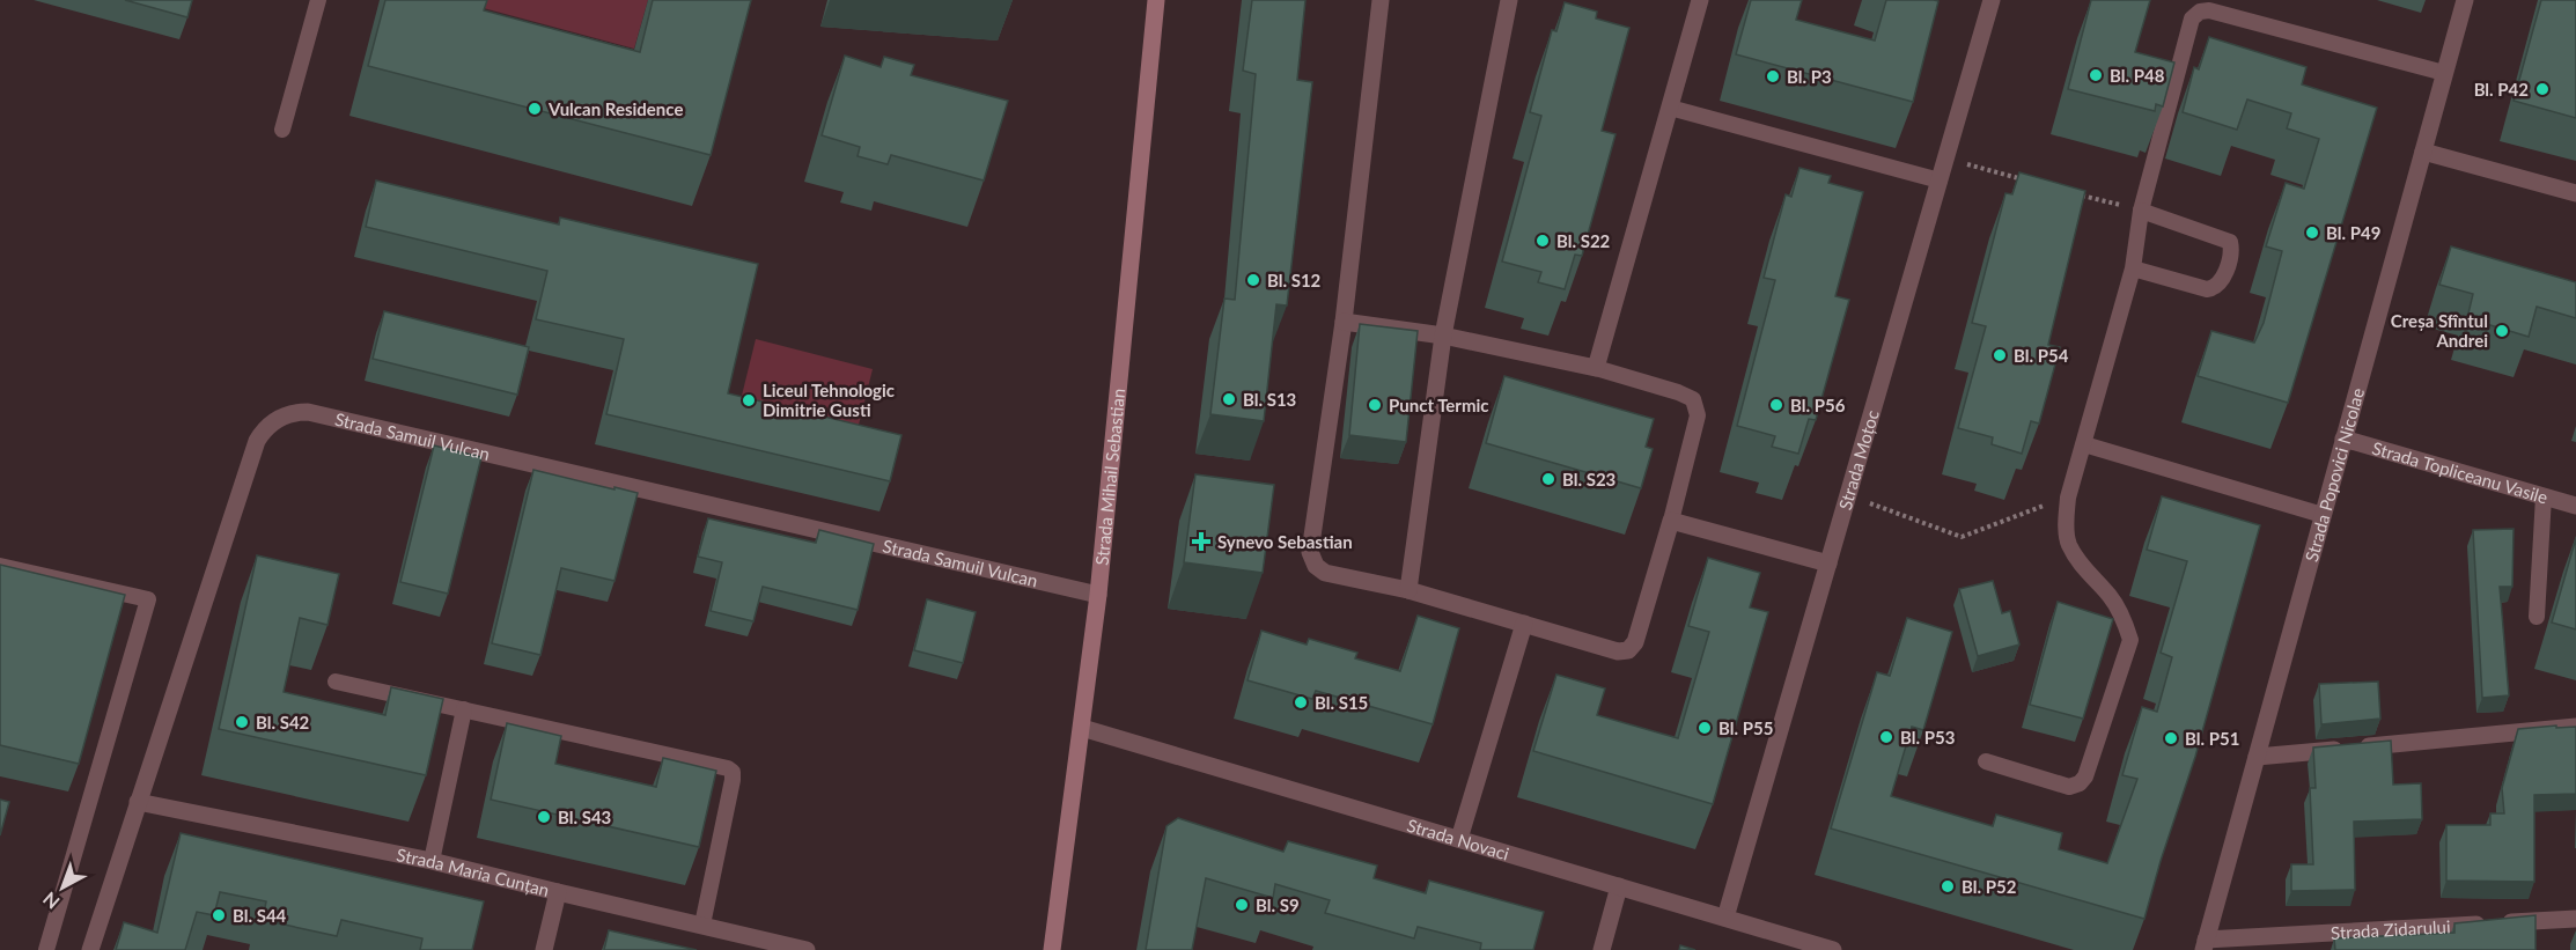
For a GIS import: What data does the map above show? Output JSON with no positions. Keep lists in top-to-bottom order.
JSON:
{
  "streets": {
    "main road": ["Strada Mihail Sebastian"],
    "street": [
      "Strada Samuil Vulcan",
      "Strada Moțoc",
      "Strada Topliceanu Vasile",
      "Strada Popovici Nicolae",
      "Strada Novaci",
      "Strada Maria Cunțan",
      "Strada Zidarului"
    ]
  },
  "crossings": [
    ["Strada Samuil Vulcan", "Strada Mihail Sebastian"],
    ["Strada Samuil Vulcan", "Strada Maria Cunțan"],
    ["Strada Moțoc", "Strada Novaci"],
    ["Strada Topliceanu Vasile", "Strada Popovici Nicolae"],
    ["Strada Popovici Nicolae", "Strada Zidarului"],
    ["Strada Mihail Sebastian", "Strada Novaci"]
  ],
  "places": {
    "other": [
      "Bl. P48",
      "Bl. P3",
      "Bl. P42",
      "Vulcan Residence",
      "Bl. P49",
      "Bl. S22",
      "Bl. S12",
      "Creșa Sfîntul Andrei",
      "Bl. P54",
      "Bl. S13",
      "Liceul Tehnologic Dimitrie Gusti",
      "Punct Termic",
      "Bl. P56",
      "Bl. S23",
      "Bl. S15",
      "Bl. S42",
      "Bl. P55",
      "Bl. P53",
      "Bl. P51",
      "Bl. S43",
      "Bl. P52",
      "Bl. S9",
      "Bl. S44"
    ],
    "health": ["Synevo Sebastian"]
  },
  "north": "bottom left"
}
